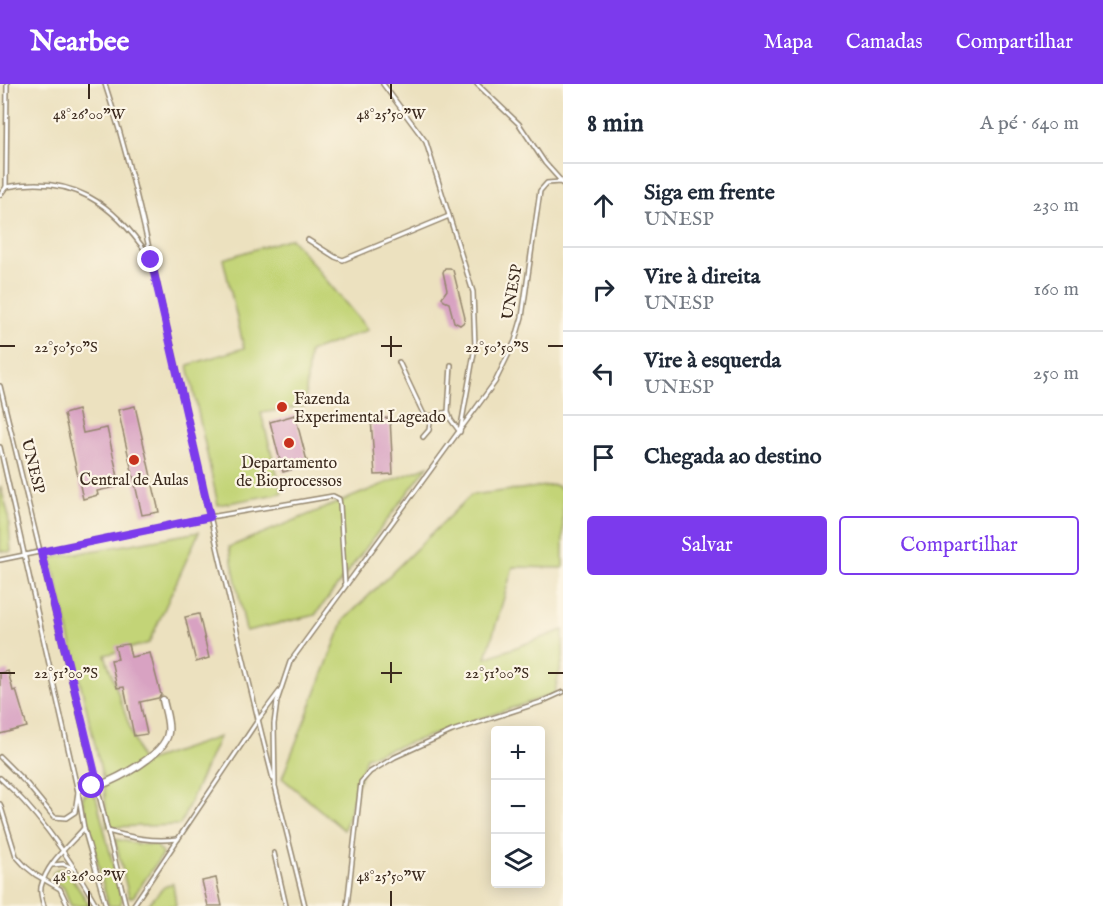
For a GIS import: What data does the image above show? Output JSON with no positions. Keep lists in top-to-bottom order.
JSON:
{
  "streets": {
    "lane": ["UNESP"]
  },
  "places": ["Fazenda Experimental Lageado", "Departamento de Bioprocessos", "Central de Aulas"],
  "page": {
    "header": "Nearbee",
    "nav": ["Mapa", "Camadas", "Compartilhar"],
    "heading": ["8 min", "A pé · 640 m"],
    "list": [
      ["Siga em frente", "UNESP", "230 m"],
      ["Vire à direita", "UNESP", "160 m"],
      ["Vire à esquerda", "UNESP", "250 m"],
      "Chegada ao destino"
    ],
    "buttons": ["Salvar", "Compartilhar"],
    "map_buttons": ["+", "−"]
  },
  "coordinates": [
    "48°26'00\"W",
    "48°25'50\"W",
    "22°50'50\"S",
    "22°51'00\"S"
  ]
}
